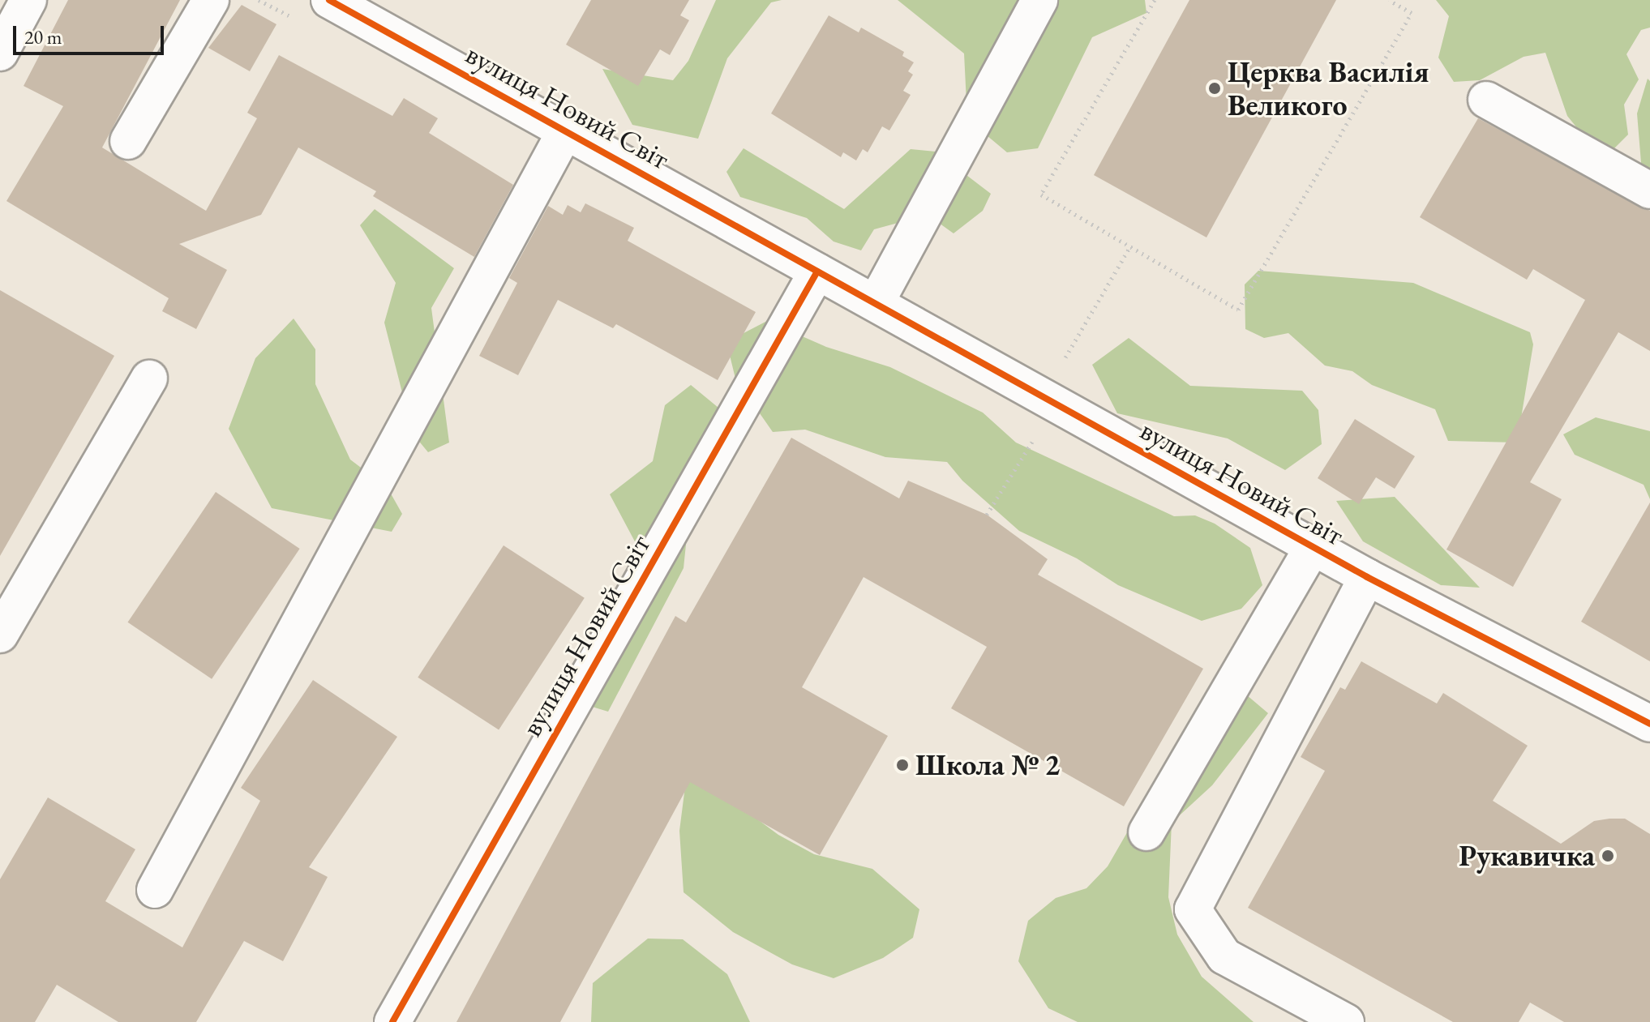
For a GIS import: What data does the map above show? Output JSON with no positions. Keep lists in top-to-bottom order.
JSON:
{
  "streets": {
    "street": ["вулиця Новий Світ"]
  },
  "places": ["Церква Василія Великого", "Школа № 2", "Рукавичка"],
  "scale_bar": "20 m"
}
